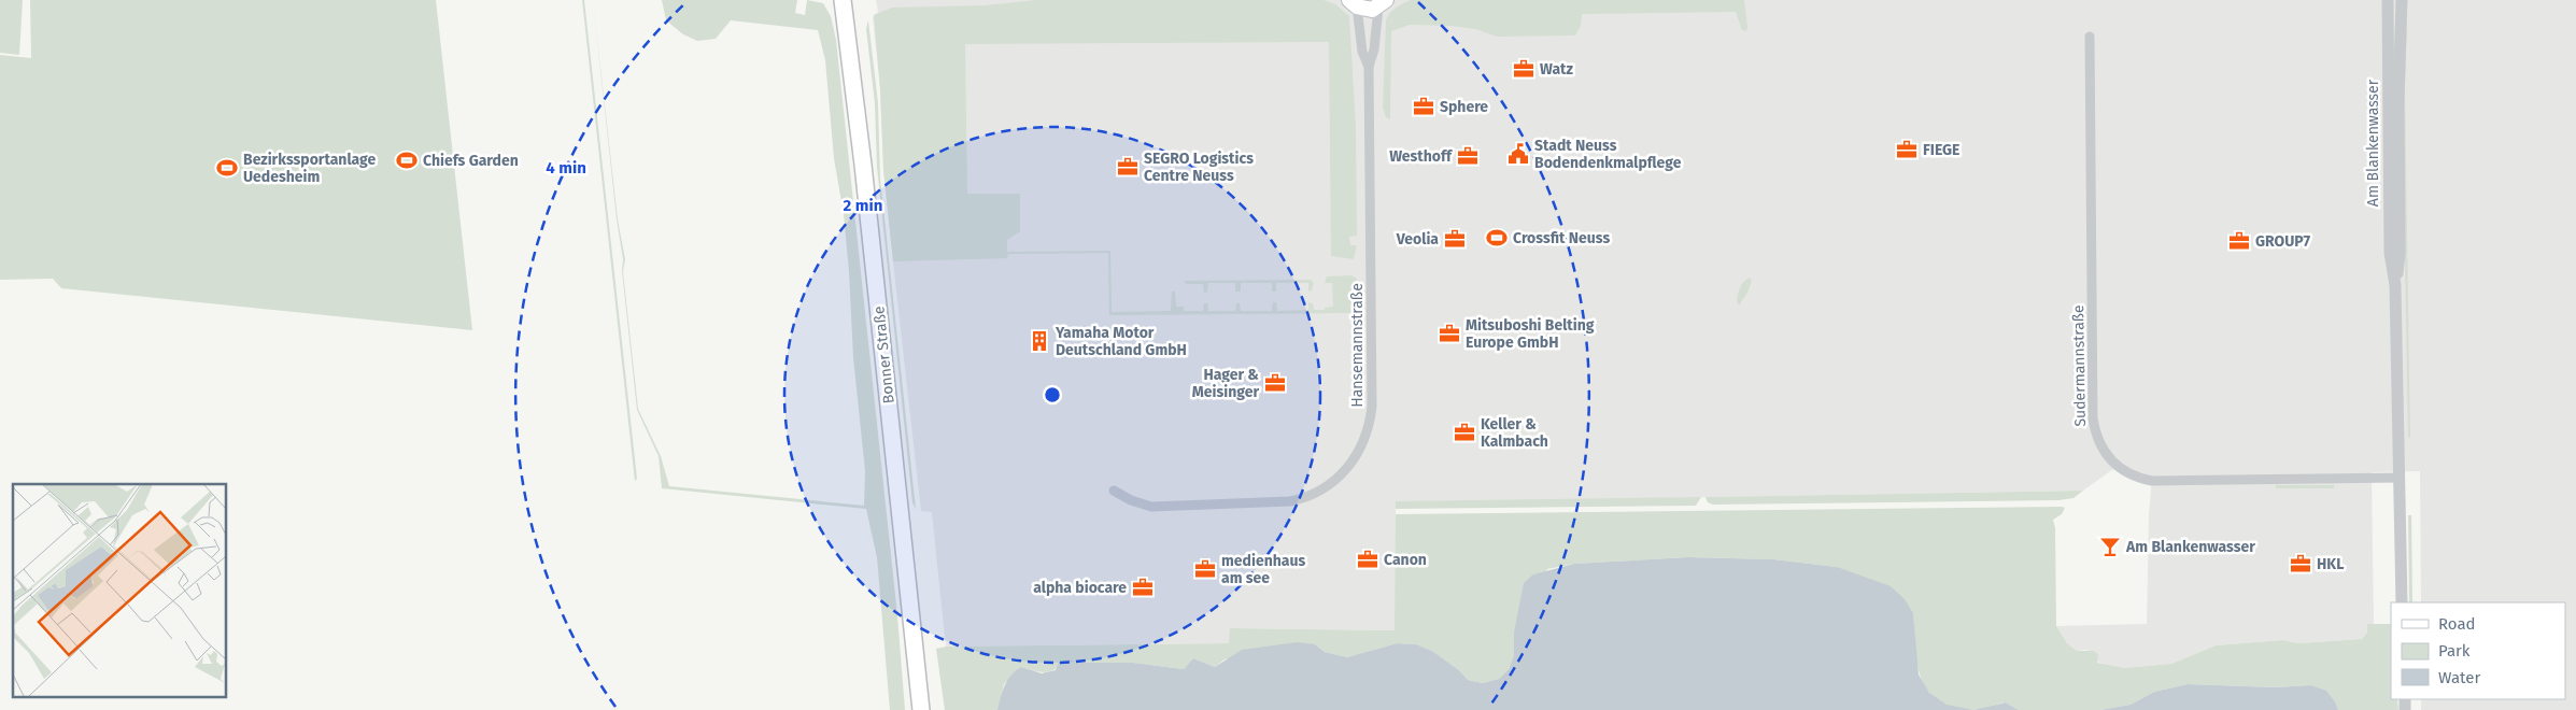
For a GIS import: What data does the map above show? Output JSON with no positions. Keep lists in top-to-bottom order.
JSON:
{
  "streets": {
    "main road": ["Bonner Straße"],
    "street": ["Am Blankenwasser", "Hansemannstraße", "Sudermannstraße"]
  },
  "crossings": [
    ["Am Blankenwasser", "Sudermannstraße"]
  ],
  "places": {
    "office": [
      "Watz",
      "Sphere",
      "FIEGE",
      "Westhoff",
      "SEGRO Logistics Centre Neuss",
      "Veolia",
      "GROUP7",
      "Mitsuboshi Belting Europe GmbH",
      "Hager & Meisinger",
      "Keller & Kalmbach",
      "Canon",
      "HKL",
      "medienhaus am see",
      "alpha biocare"
    ],
    "public building": ["Stadt Neuss Bodendenkmalpflege"],
    "sports": ["Chiefs Garden", "Bezirkssportanlage Uedesheim", "Crossfit Neuss"],
    "building": ["Yamaha Motor Deutschland GmbH"],
    "bar": ["Am Blankenwasser"]
  },
  "legend": ["Road", "Park", "Water"],
  "rings": ["4 min", "2 min"]
}
